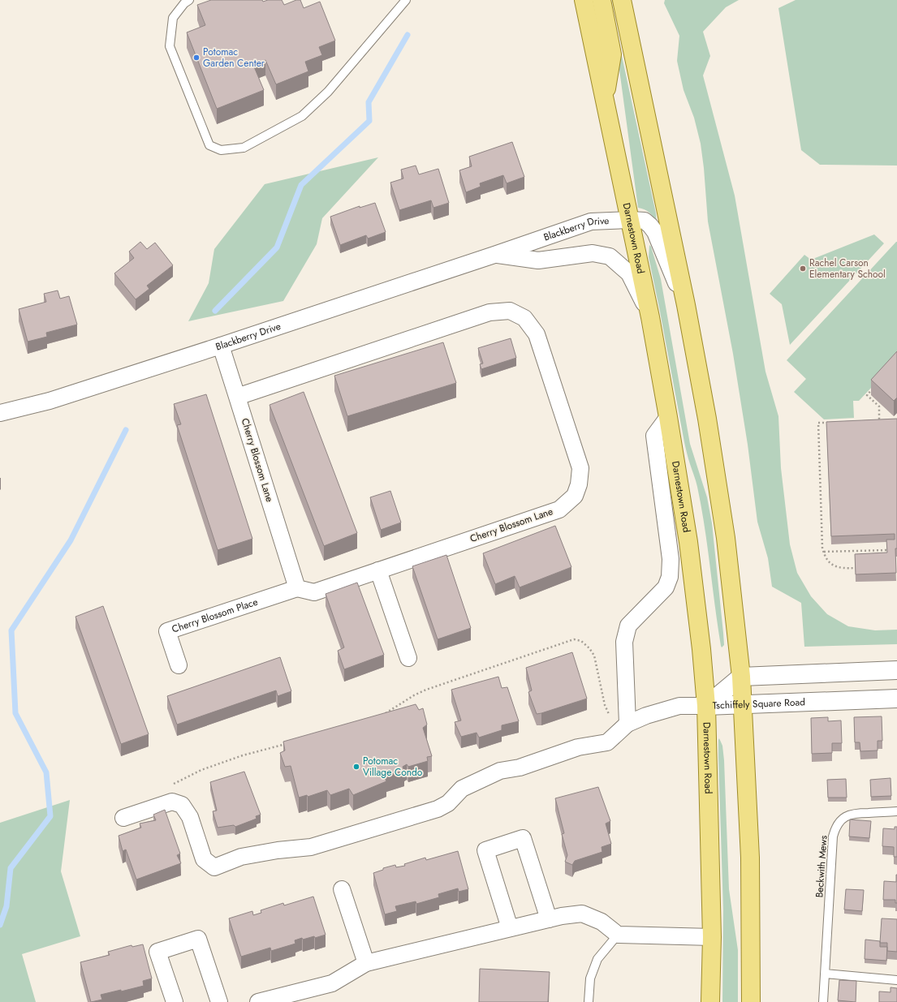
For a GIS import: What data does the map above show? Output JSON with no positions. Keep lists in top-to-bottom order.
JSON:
{
  "streets": {
    "main road": ["Darnestown Road"],
    "street": [
      "Blackberry Drive",
      "Cherry Blossom Lane",
      "Cherry Blossom Place",
      "Tschiffely Square Road"
    ],
    "lane": ["Beckwith Mews"]
  },
  "crossings": [
    ["Blackberry Drive", "Darnestown Road"],
    ["Blackberry Drive", "Cherry Blossom Lane"],
    ["Darnestown Road", "Tschiffely Square Road"],
    ["Cherry Blossom Lane", "Cherry Blossom Place"]
  ],
  "places": ["Potomac Garden Center", "Rachel Carson Elementary School", "Potomac Village Condo"]
}
